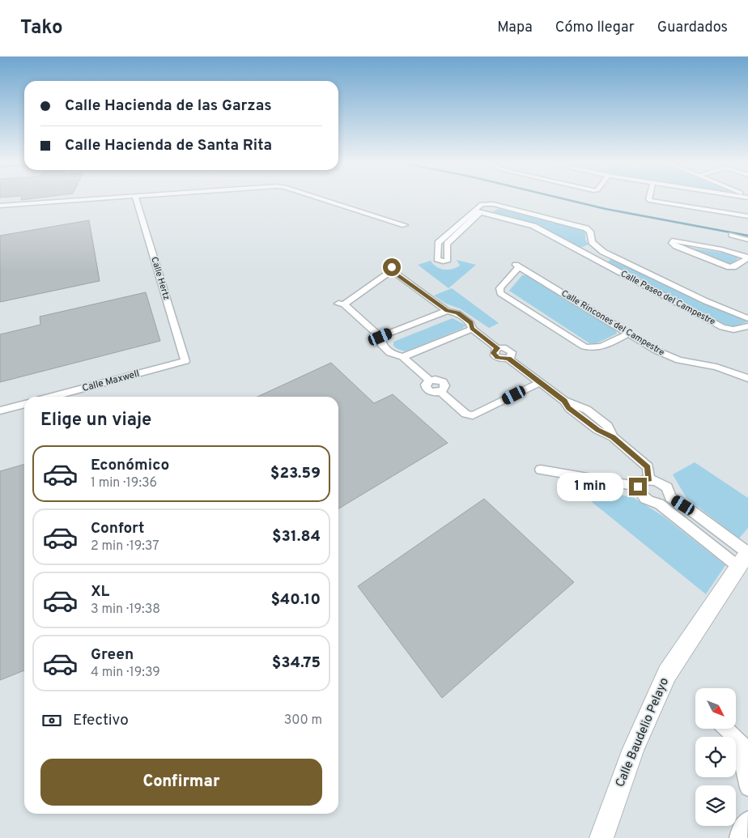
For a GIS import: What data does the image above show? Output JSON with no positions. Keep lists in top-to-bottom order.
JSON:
{
  "streets": {
    "street": [
      "Calle Hertz",
      "Calle Paseo del Campestre",
      "Calle Rincones del Campestre",
      "Calle Maxwell",
      "Calle Baudelio Pelayo"
    ]
  },
  "crossings": [
    ["Calle Hertz", "Calle Maxwell"]
  ],
  "north": "bottom right",
  "page": {
    "header": "Tako",
    "nav": ["Mapa", "Cómo llegar", "Guardados"],
    "banner": ["Calle Hacienda de las Garzas", "Calle Hacienda de Santa Rita"],
    "heading": "Elige un viaje",
    "list": [
      {
        "name": "Económico",
        "note": "1 min · 19:36",
        "value": "$23.59"
      },
      {
        "name": "Confort",
        "note": "2 min · 19:37",
        "value": "$31.84"
      },
      {
        "name": "XL",
        "note": "3 min · 19:38",
        "value": "$40.10"
      },
      {
        "name": "Green",
        "note": "4 min · 19:39",
        "value": "$34.75"
      }
    ],
    "bubble": "1 min",
    "pay": ["Efectivo", "300 m"],
    "buttons": "Confirmar"
  }
}
